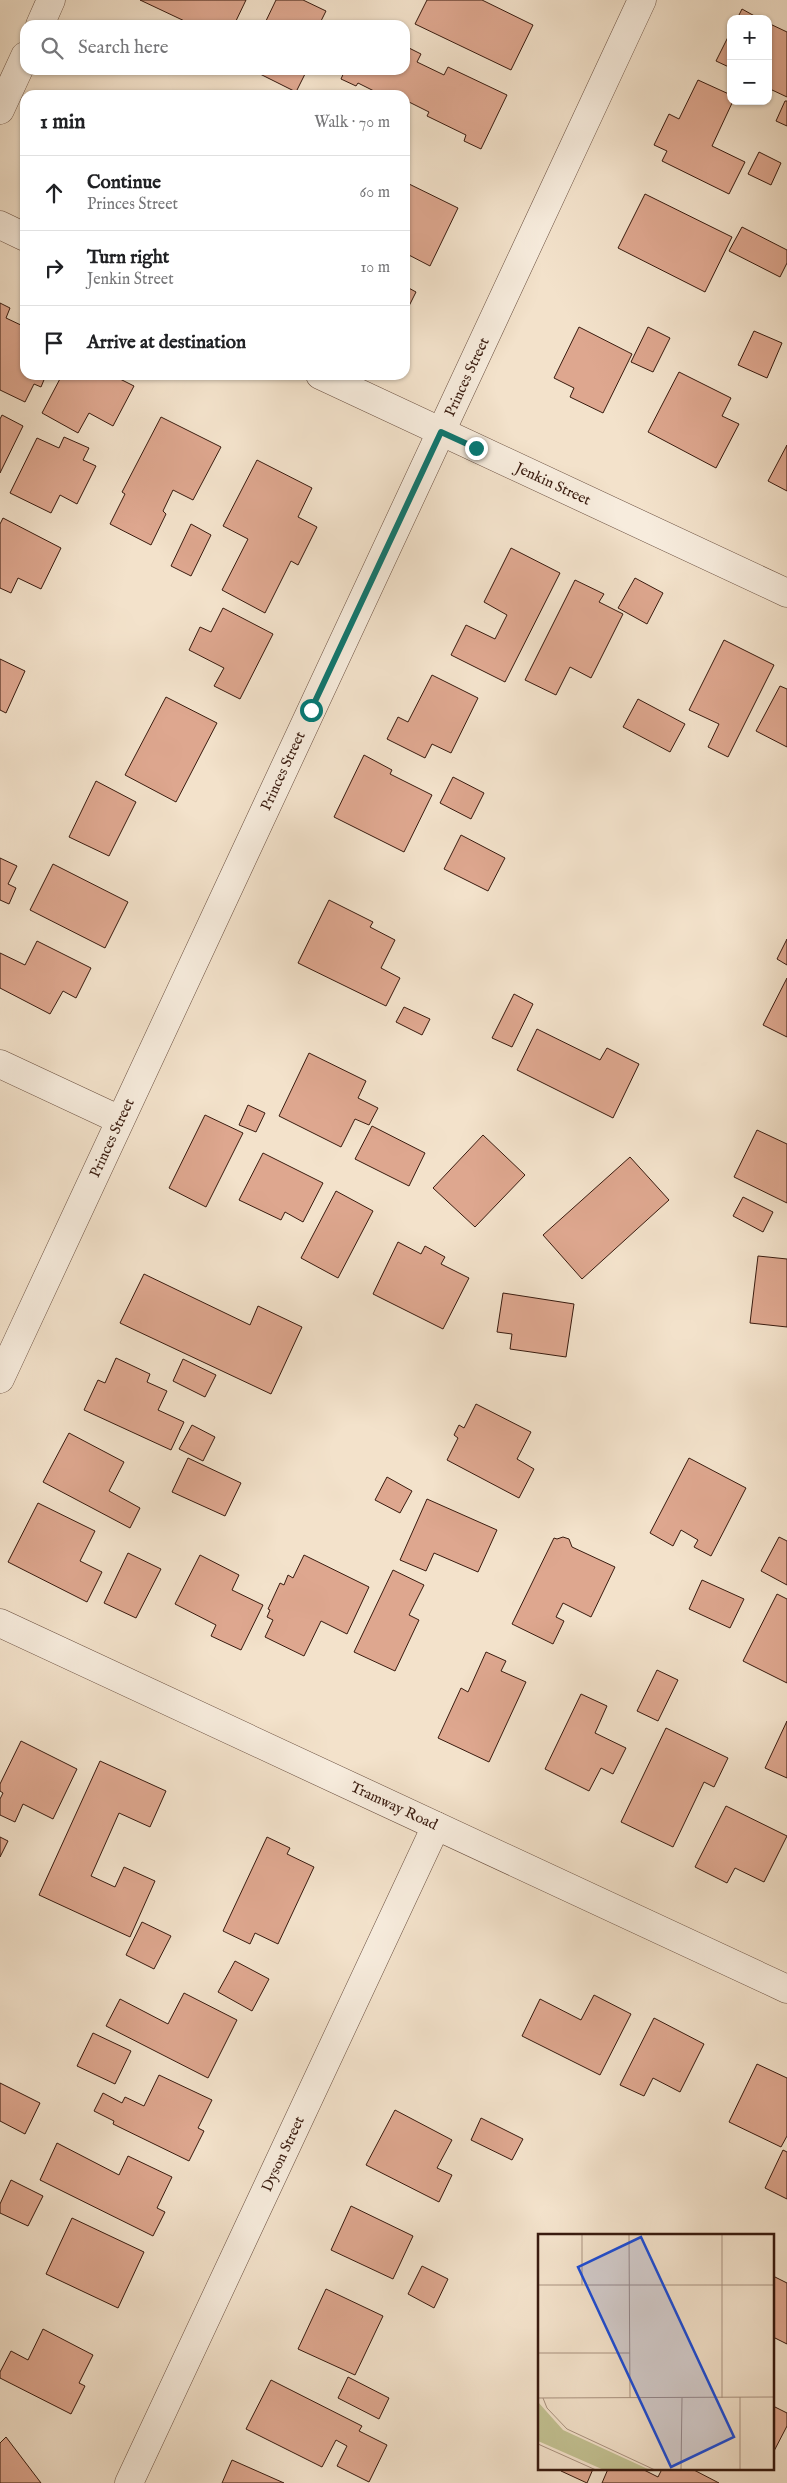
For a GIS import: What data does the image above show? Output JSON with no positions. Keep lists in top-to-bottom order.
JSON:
{
  "streets": {
    "street": [
      "Princes Street",
      "Jenkin Street",
      "Tramway Road",
      "Dyson Street"
    ]
  },
  "crossings": [
    ["Princes Street", "Jenkin Street"],
    ["Tramway Road", "Dyson Street"]
  ],
  "page": {
    "map_buttons": ["+", "−"],
    "search": "Search here",
    "heading": ["1 min", "Walk · 70 m"],
    "list": [
      ["Continue", "Princes Street", "60 m"],
      ["Turn right", "Jenkin Street", "10 m"],
      "Arrive at destination"
    ]
  }
}
